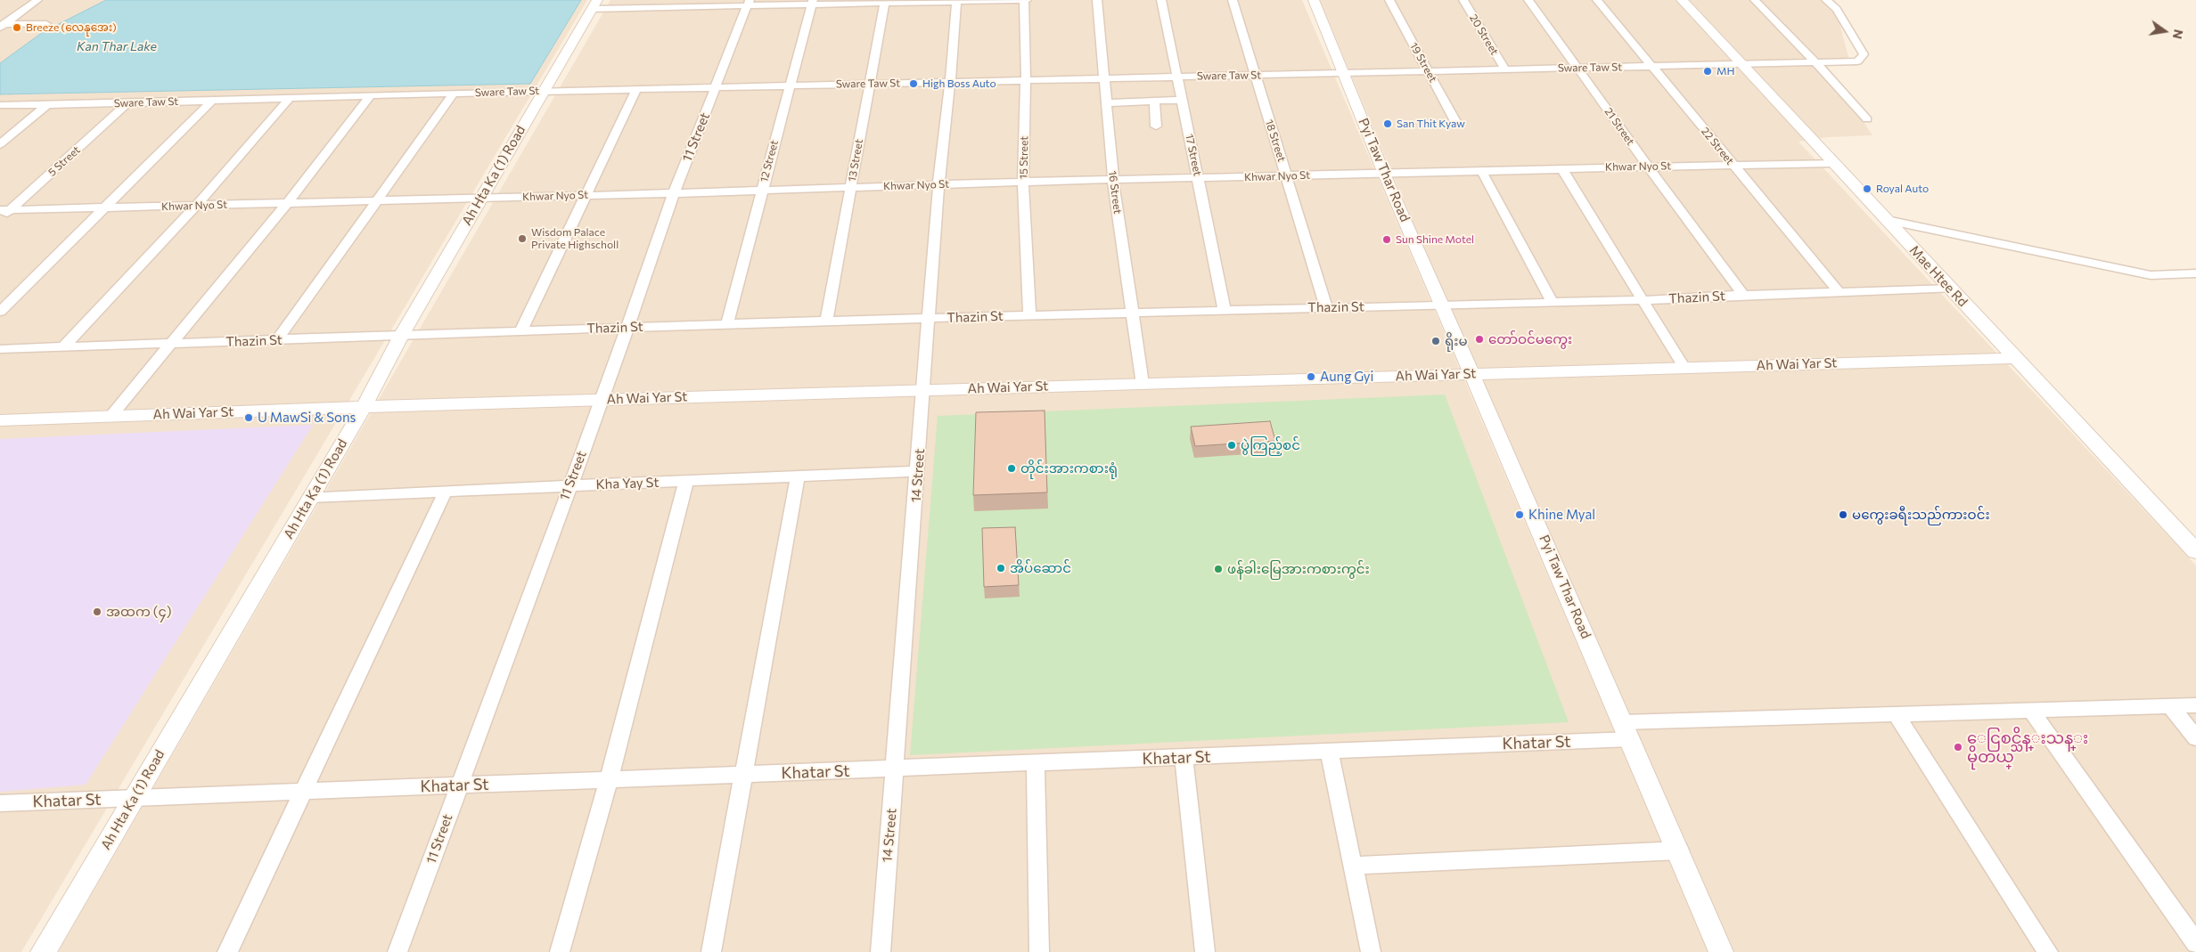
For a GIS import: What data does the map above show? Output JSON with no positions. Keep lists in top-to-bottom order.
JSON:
{
  "streets": {
    "street": [
      "20 Street",
      "19 Street",
      "Sware Taw St",
      "21 Street",
      "11 Street",
      "18 Street",
      "22 Street",
      "17 Street",
      "15 Street",
      "13 Street",
      "5 Street",
      "12 Street",
      "Khwar Nyo St",
      "Pyi Taw Thar Road",
      "Ah Hta Ka (1) Road",
      "16 Street",
      "Mae Htee Rd",
      "Thazin St",
      "Ah Wai Yar St",
      "14 Street",
      "Kha Yay St",
      "Khatar St"
    ]
  },
  "crossings": [
    ["20 Street", "Sware Taw St"],
    ["19 Street", "Sware Taw St"],
    ["Sware Taw St", "21 Street"],
    ["Sware Taw St", "11 Street"],
    ["Sware Taw St", "18 Street"],
    ["Sware Taw St", "22 Street"],
    ["Sware Taw St", "17 Street"],
    ["Sware Taw St", "15 Street"],
    ["Sware Taw St", "13 Street"],
    ["Sware Taw St", "5 Street"],
    ["Sware Taw St", "12 Street"],
    ["Sware Taw St", "Pyi Taw Thar Road"],
    ["Sware Taw St", "Ah Hta Ka (1) Road"],
    ["Sware Taw St", "16 Street"],
    ["Sware Taw St", "Mae Htee Rd"],
    ["Sware Taw St", "14 Street"],
    ["21 Street", "Khwar Nyo St"],
    ["21 Street", "Thazin St"],
    ["11 Street", "Khwar Nyo St"],
    ["11 Street", "Thazin St"],
    ["11 Street", "Ah Wai Yar St"],
    ["11 Street", "Kha Yay St"],
    ["11 Street", "Khatar St"],
    ["18 Street", "Khwar Nyo St"],
    ["18 Street", "Thazin St"],
    ["22 Street", "Khwar Nyo St"],
    ["22 Street", "Thazin St"],
    ["17 Street", "Khwar Nyo St"],
    ["17 Street", "Thazin St"],
    ["15 Street", "Khwar Nyo St"],
    ["15 Street", "Thazin St"],
    ["13 Street", "Khwar Nyo St"],
    ["13 Street", "Thazin St"],
    ["5 Street", "Khwar Nyo St"],
    ["12 Street", "Khwar Nyo St"],
    ["12 Street", "Thazin St"],
    ["Khwar Nyo St", "Pyi Taw Thar Road"],
    ["Khwar Nyo St", "Ah Hta Ka (1) Road"],
    ["Khwar Nyo St", "16 Street"],
    ["Khwar Nyo St", "Mae Htee Rd"],
    ["Khwar Nyo St", "14 Street"],
    ["Pyi Taw Thar Road", "Thazin St"],
    ["Pyi Taw Thar Road", "Ah Wai Yar St"],
    ["Pyi Taw Thar Road", "Khatar St"],
    ["Ah Hta Ka (1) Road", "Thazin St"],
    ["Ah Hta Ka (1) Road", "Ah Wai Yar St"],
    ["Ah Hta Ka (1) Road", "Kha Yay St"],
    ["Ah Hta Ka (1) Road", "Khatar St"],
    ["16 Street", "Thazin St"],
    ["16 Street", "Ah Wai Yar St"],
    ["Mae Htee Rd", "Thazin St"],
    ["Mae Htee Rd", "Ah Wai Yar St"],
    ["Thazin St", "14 Street"],
    ["Ah Wai Yar St", "14 Street"],
    ["14 Street", "Kha Yay St"],
    ["14 Street", "Khatar St"]
  ],
  "water": ["Kan Thar Lake"],
  "places": [
    "Breeze (လေနုအေး)",
    "MH",
    "High Boss Auto",
    "San Thit Kyaw",
    "Royal Auto",
    "Wisdom Palace Private Highscholl",
    "Sun Shine Motel",
    "တော်ဝင်မကွေး",
    "ရိုးမ",
    "Aung Gyi",
    "U MawSi & Sons",
    "ပွဲကြည့်စင်",
    "တိုင်းအားကစားရုံ",
    "Khine Myal",
    "မကွေးခရီးသည်ကားဝင်း",
    "အိပ်ဆောင်",
    "ဖန်ခါးမြေအားကစားကွင်း",
    "အထက (၄)",
    "ေငြစင္သိန္းသန္း မိုတယ္"
  ],
  "north": "right"
}
